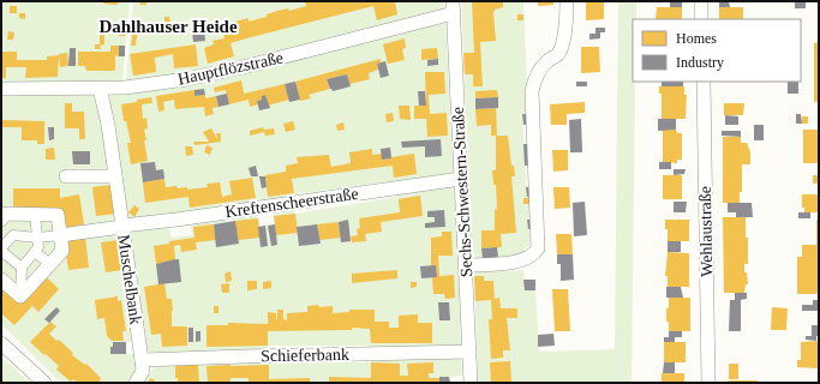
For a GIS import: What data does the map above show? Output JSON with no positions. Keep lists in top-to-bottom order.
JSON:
{
  "streets": {
    "street": [
      "Hauptflözstraße",
      "Sechs-Schwestern-Straße",
      "Kreftenscheerstraße",
      "Wehlaustraße",
      "Muschelbank",
      "Schieferbank"
    ]
  },
  "crossings": [
    ["Hauptflözstraße", "Sechs-Schwestern-Straße"],
    ["Hauptflözstraße", "Muschelbank"],
    ["Sechs-Schwestern-Straße", "Kreftenscheerstraße"],
    ["Sechs-Schwestern-Straße", "Schieferbank"],
    ["Kreftenscheerstraße", "Muschelbank"],
    ["Muschelbank", "Schieferbank"]
  ],
  "districts": ["Dahlhauser Heide"],
  "legend": ["Homes", "Industry"]
}
